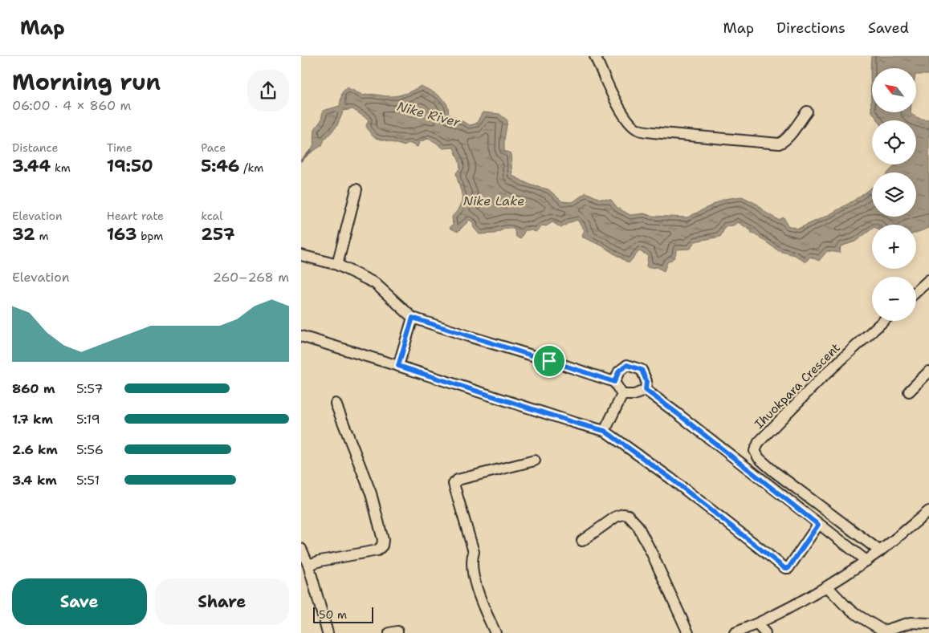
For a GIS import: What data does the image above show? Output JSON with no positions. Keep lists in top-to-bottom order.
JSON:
{
  "streets": {
    "street": ["Ihuokpara Crescent"]
  },
  "water": ["Nike River", "Nike Lake"],
  "scale_bar": "50 m",
  "north": "top left",
  "page": {
    "header": "Map",
    "nav": ["Map", "Directions", "Saved"],
    "heading": ["Morning run", "06:00 · 4 × 860 m"],
    "map_buttons": ["+", "−"],
    "stats": [
      ["Distance", "3.44 km"],
      ["Time", "19:50"],
      ["Pace", "5:46 /km"],
      ["Elevation", "32 m"],
      ["Heart rate", "163 bpm"],
      ["kcal", "257"]
    ],
    "chart": ["Elevation", "260–268 m"],
    "list": [
      {
        "name": "860 m",
        "note": "5:57"
      },
      {
        "name": "1.7 km",
        "note": "5:19"
      },
      {
        "name": "2.6 km",
        "note": "5:56"
      },
      {
        "name": "3.4 km",
        "note": "5:51"
      }
    ],
    "buttons": ["Save", "Share"],
    "scale": "50 m"
  }
}
